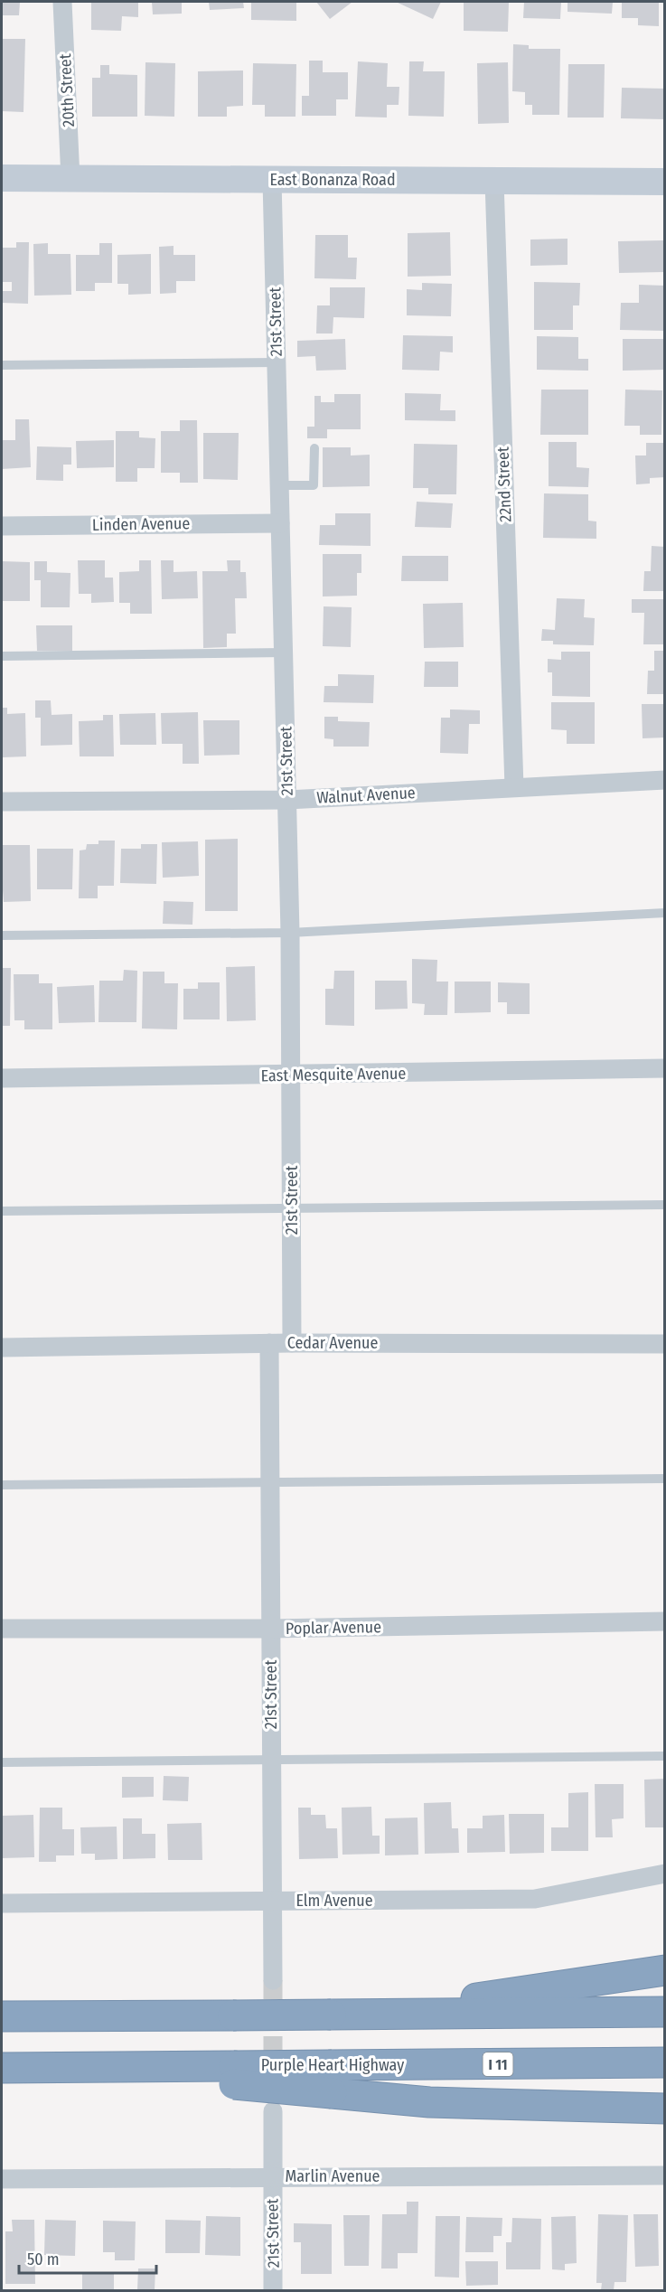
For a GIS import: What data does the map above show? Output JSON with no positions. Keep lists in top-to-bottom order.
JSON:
{
  "streets": {
    "highway": ["I 11", "Purple Heart Highway"],
    "main road": ["East Bonanza Road"],
    "street": [
      "20th Street",
      "21st Street",
      "22nd Street",
      "Linden Avenue",
      "Walnut Avenue",
      "East Mesquite Avenue",
      "Cedar Avenue",
      "Poplar Avenue",
      "Elm Avenue",
      "Marlin Avenue"
    ]
  },
  "crossings": [
    ["20th Street", "East Bonanza Road"],
    ["East Bonanza Road", "21st Street"],
    ["East Bonanza Road", "22nd Street"],
    ["21st Street", "Linden Avenue"],
    ["21st Street", "Walnut Avenue"],
    ["21st Street", "East Mesquite Avenue"],
    ["21st Street", "Cedar Avenue"],
    ["21st Street", "Poplar Avenue"],
    ["21st Street", "Elm Avenue"],
    ["21st Street", "Marlin Avenue"],
    ["22nd Street", "Walnut Avenue"]
  ],
  "scale_bar": "50 m"
}
